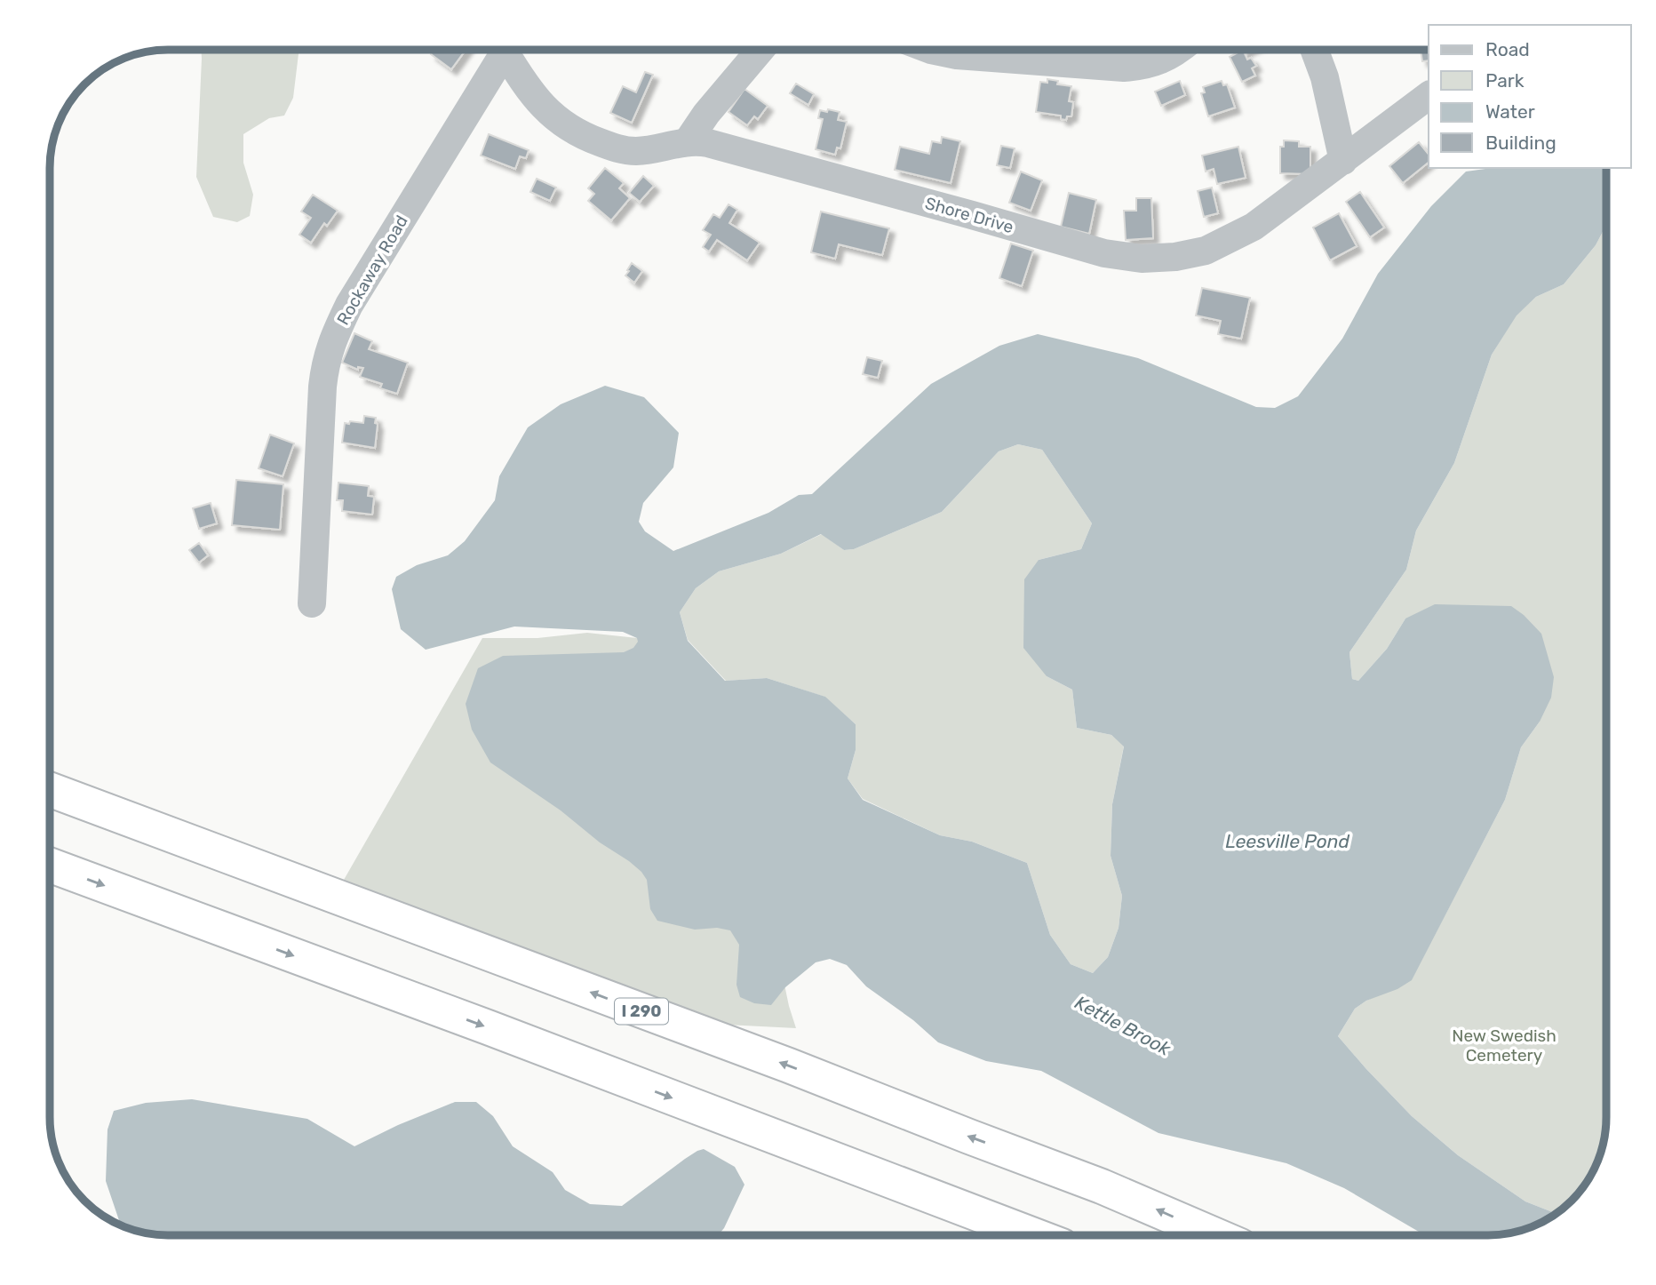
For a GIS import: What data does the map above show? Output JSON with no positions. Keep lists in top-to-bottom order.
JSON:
{
  "streets": {
    "highway": ["I 290"],
    "street": ["Shore Drive", "Rockaway Road"]
  },
  "water": ["Leesville Pond", "Kettle Brook"],
  "parks": ["New Swedish Cemetery"],
  "legend": [
    "Road",
    "Park",
    "Water",
    "Building"
  ]
}
